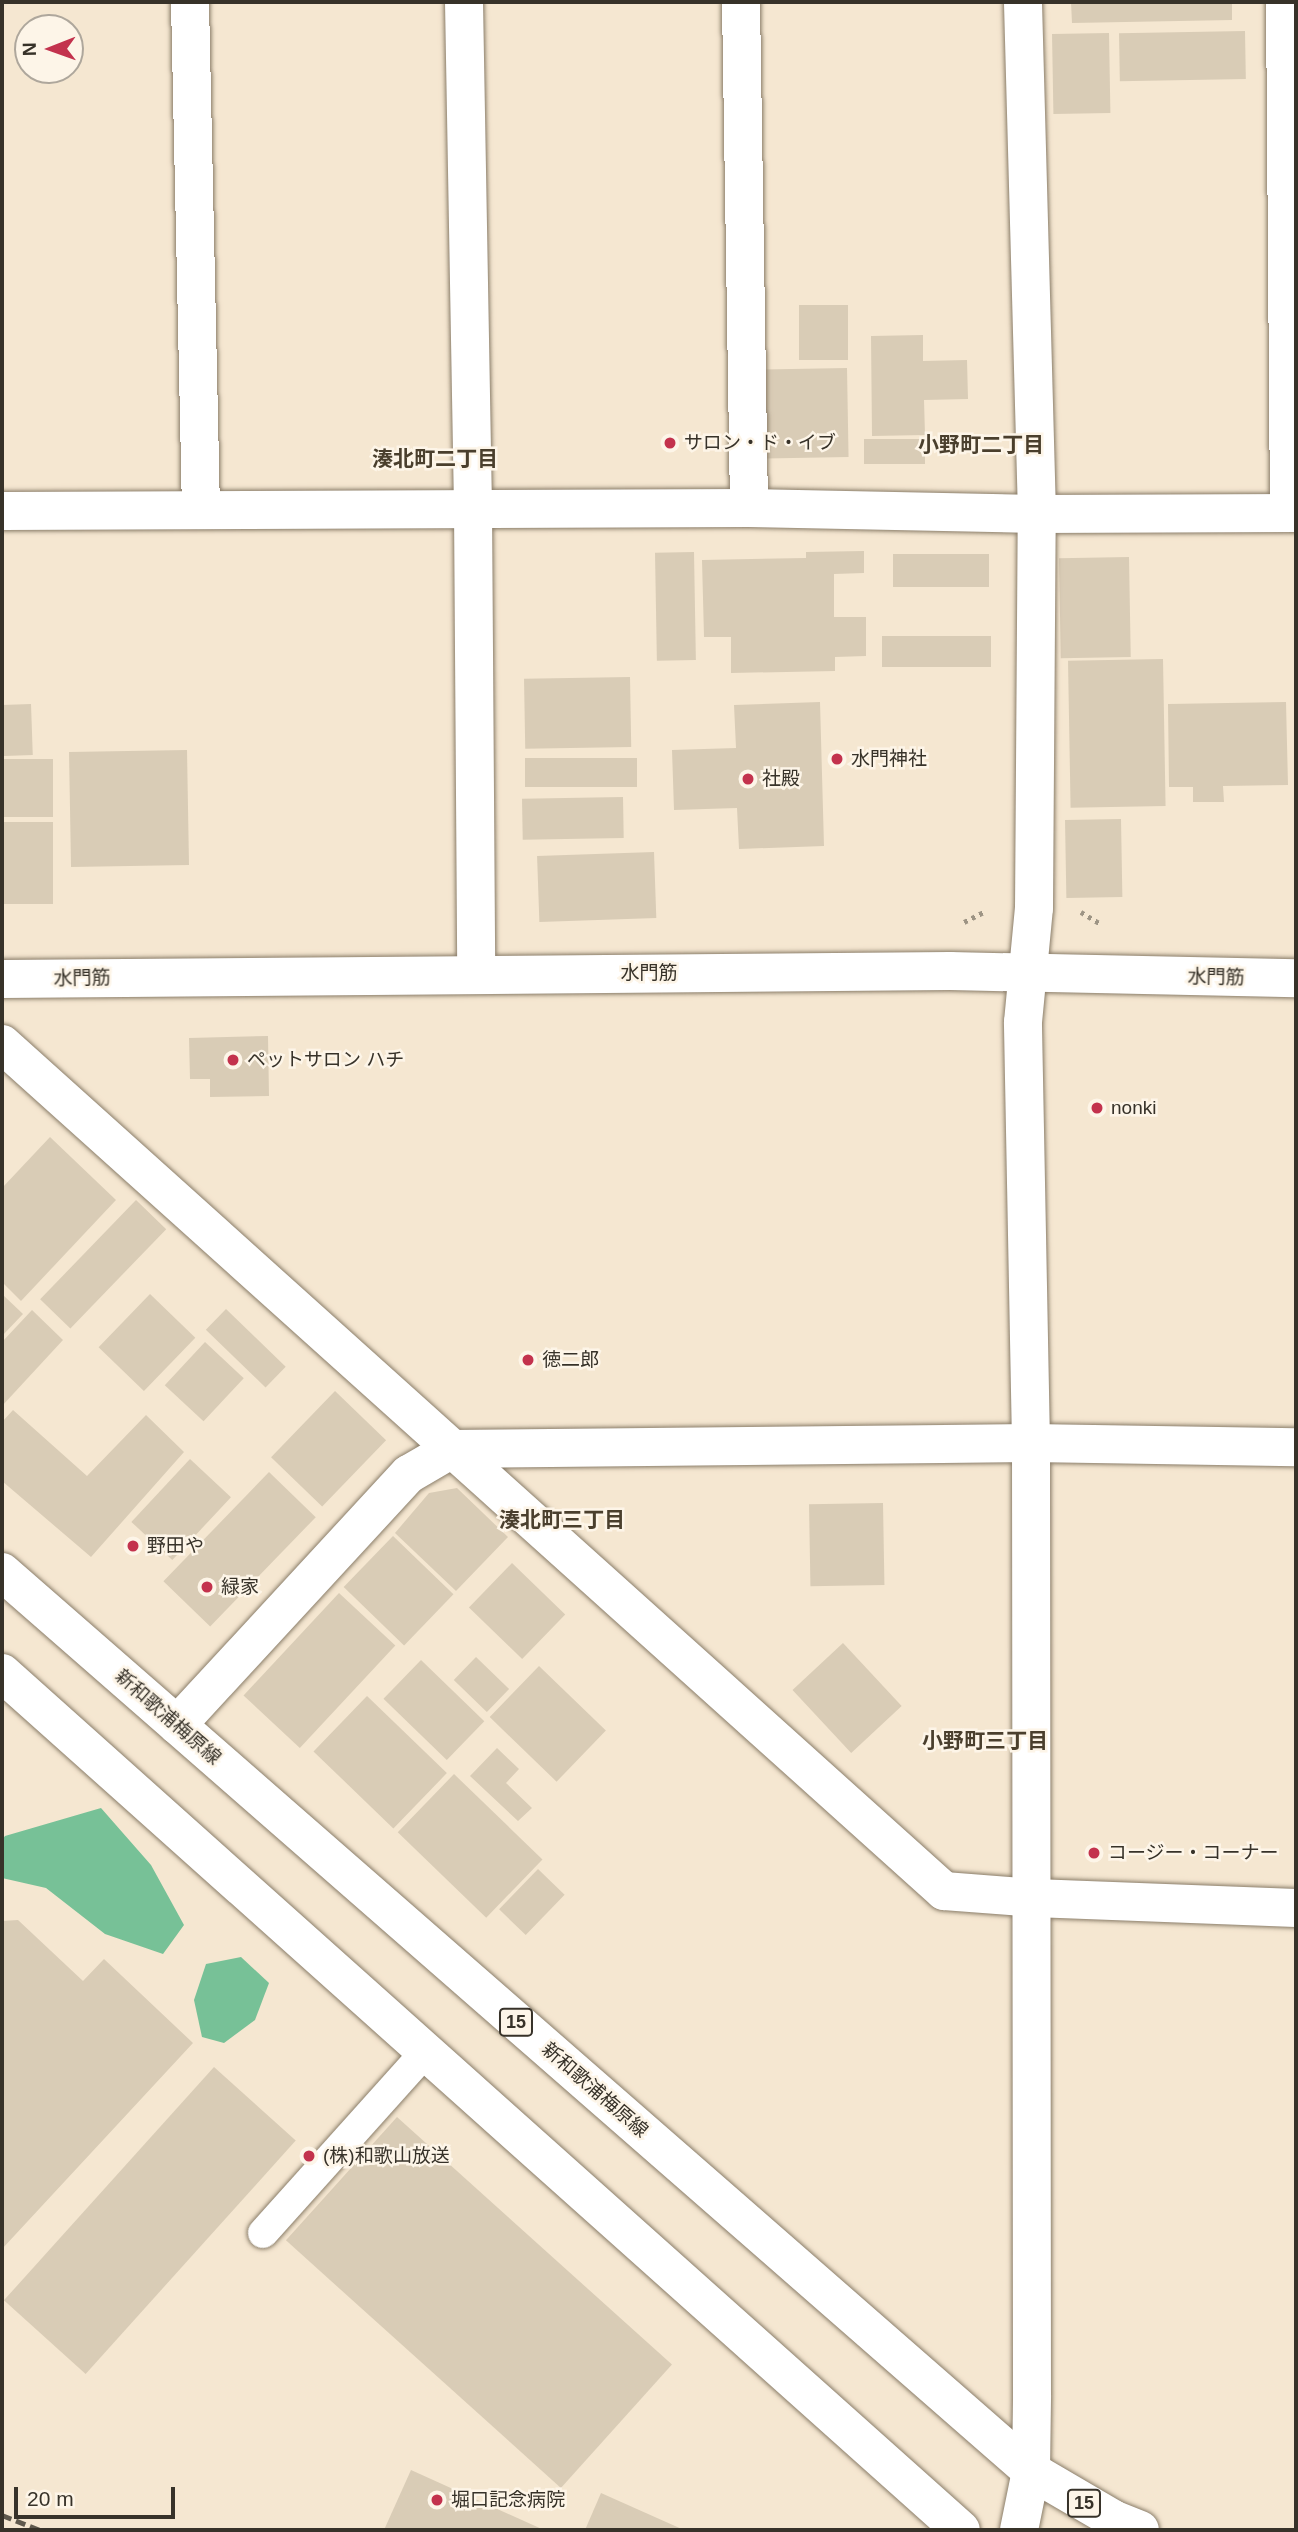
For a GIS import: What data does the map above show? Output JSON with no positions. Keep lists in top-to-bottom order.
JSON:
{
  "streets": {
    "street": ["水門筋", "新和歌浦梅原線", "15"]
  },
  "districts": [
    "小野町二丁目",
    "湊北町二丁目",
    "湊北町三丁目",
    "小野町三丁目"
  ],
  "places": [
    "サロン・ド・イブ",
    "水門神社",
    "社殿",
    "ペットサロン ハチ",
    "nonki",
    "徳二郎",
    "野田や",
    "緑家",
    "コージー・コーナー",
    "(株)和歌山放送",
    "堀口記念病院"
  ],
  "scale_bar": "20 m",
  "north": "left"
}
